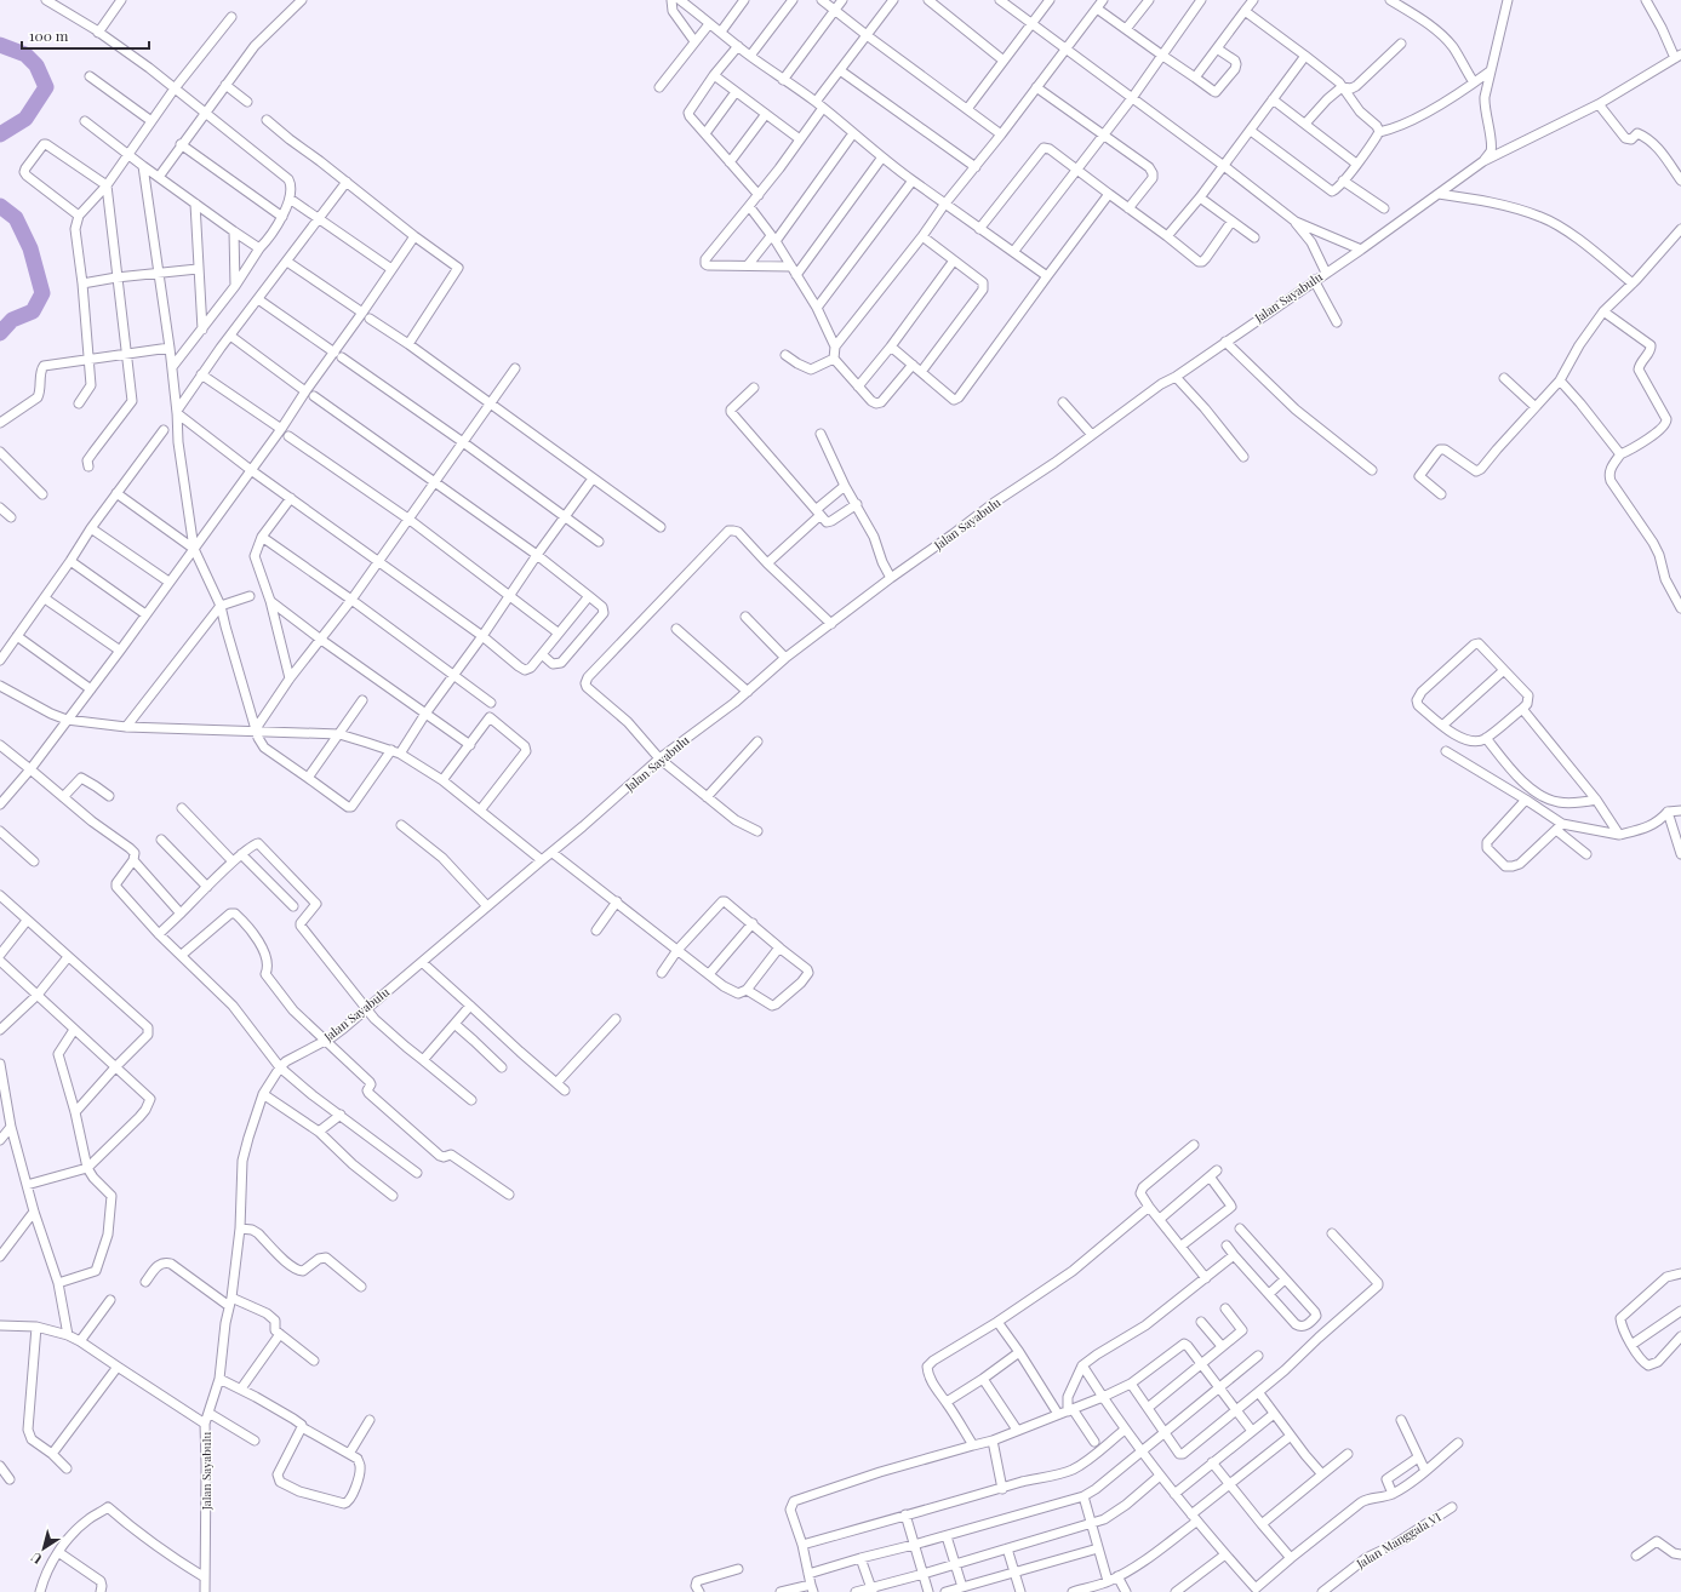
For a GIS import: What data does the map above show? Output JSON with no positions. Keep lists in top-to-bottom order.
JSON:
{
  "streets": {
    "street": ["Jalan Sayabulu", "Jalan Manggala VI"]
  },
  "scale_bar": "100 m",
  "north": "bottom left"
}
